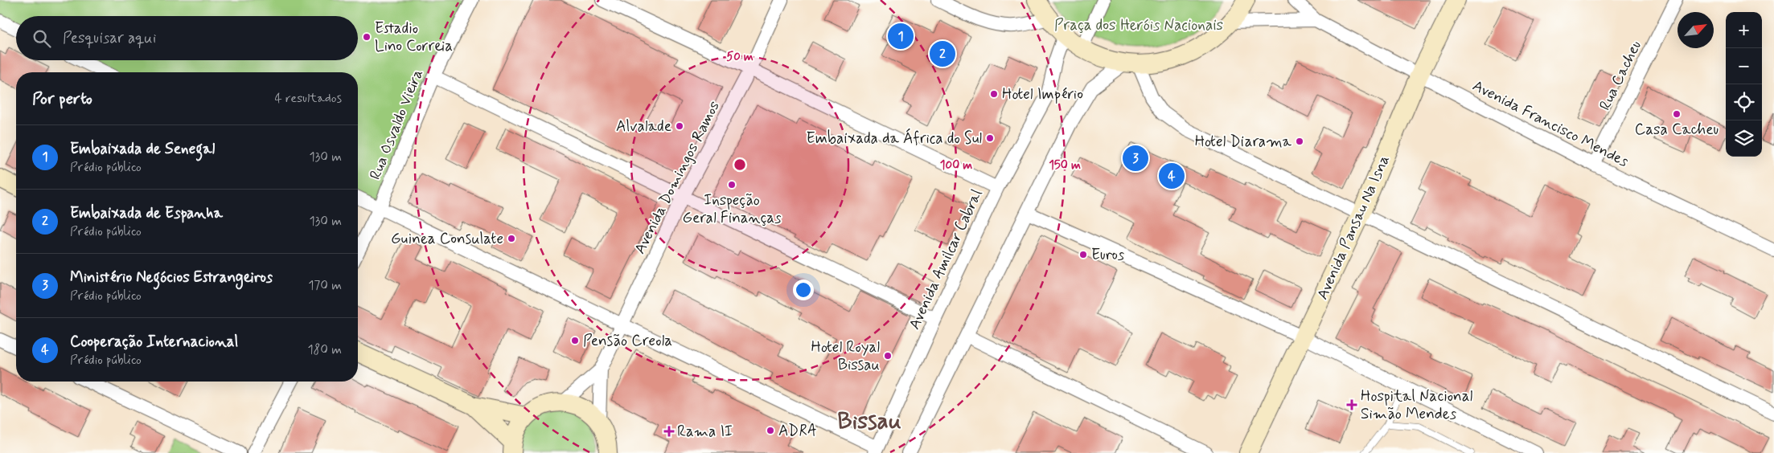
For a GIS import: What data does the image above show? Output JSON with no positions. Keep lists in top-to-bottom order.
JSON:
{
  "streets": {
    "street": [
      "Rua Cacheu",
      "Avenida Francisco Mendes",
      "Rua Osvaldo Vieira",
      "Avenida Domingos Ramos",
      "Avenida Pansau Na Isna",
      "Avenida Amilcar Cabral"
    ]
  },
  "crossings": [
    ["Rua Cacheu", "Avenida Francisco Mendes"],
    ["Avenida Francisco Mendes", "Avenida Pansau Na Isna"]
  ],
  "districts": ["Bissau"],
  "parks": ["Praça dos Heróis Nacionais"],
  "places": {
    "other": [
      "Estadio Lino Correia",
      "Hotel Império",
      "Casa Cacheu",
      "Alvalade",
      "Embaixada da África do Sul",
      "Hotel Diarama",
      "Inspeção Geral Finanças",
      "Guinea Consulate",
      "Euros",
      "Pensão Creola",
      "Hotel Royal Bissau",
      "ADRA"
    ],
    "health": ["Hospital Nacional Simão Mendes", "Rama II"]
  },
  "north": "top right",
  "page": {
    "map_buttons": ["+", "−"],
    "search": "Pesquisar aqui",
    "pins": [
      "1",
      "2",
      "3",
      "4"
    ],
    "heading": ["Por perto", "4 resultados"],
    "list": [
      {
        "mark": "1",
        "name": "Embaixada de Senegal",
        "note": "Prédio público",
        "value": "130 m"
      },
      {
        "mark": "2",
        "name": "Embaixada de Espanha",
        "note": "Prédio público",
        "value": "130 m"
      },
      {
        "mark": "3",
        "name": "Ministério Negócios Estrangeiros",
        "note": "Prédio público",
        "value": "170 m"
      },
      {
        "mark": "4",
        "name": "Cooperação Internacional",
        "note": "Prédio público",
        "value": "180 m"
      }
    ]
  },
  "rings": ["50 m", "100 m", "150 m"]
}
